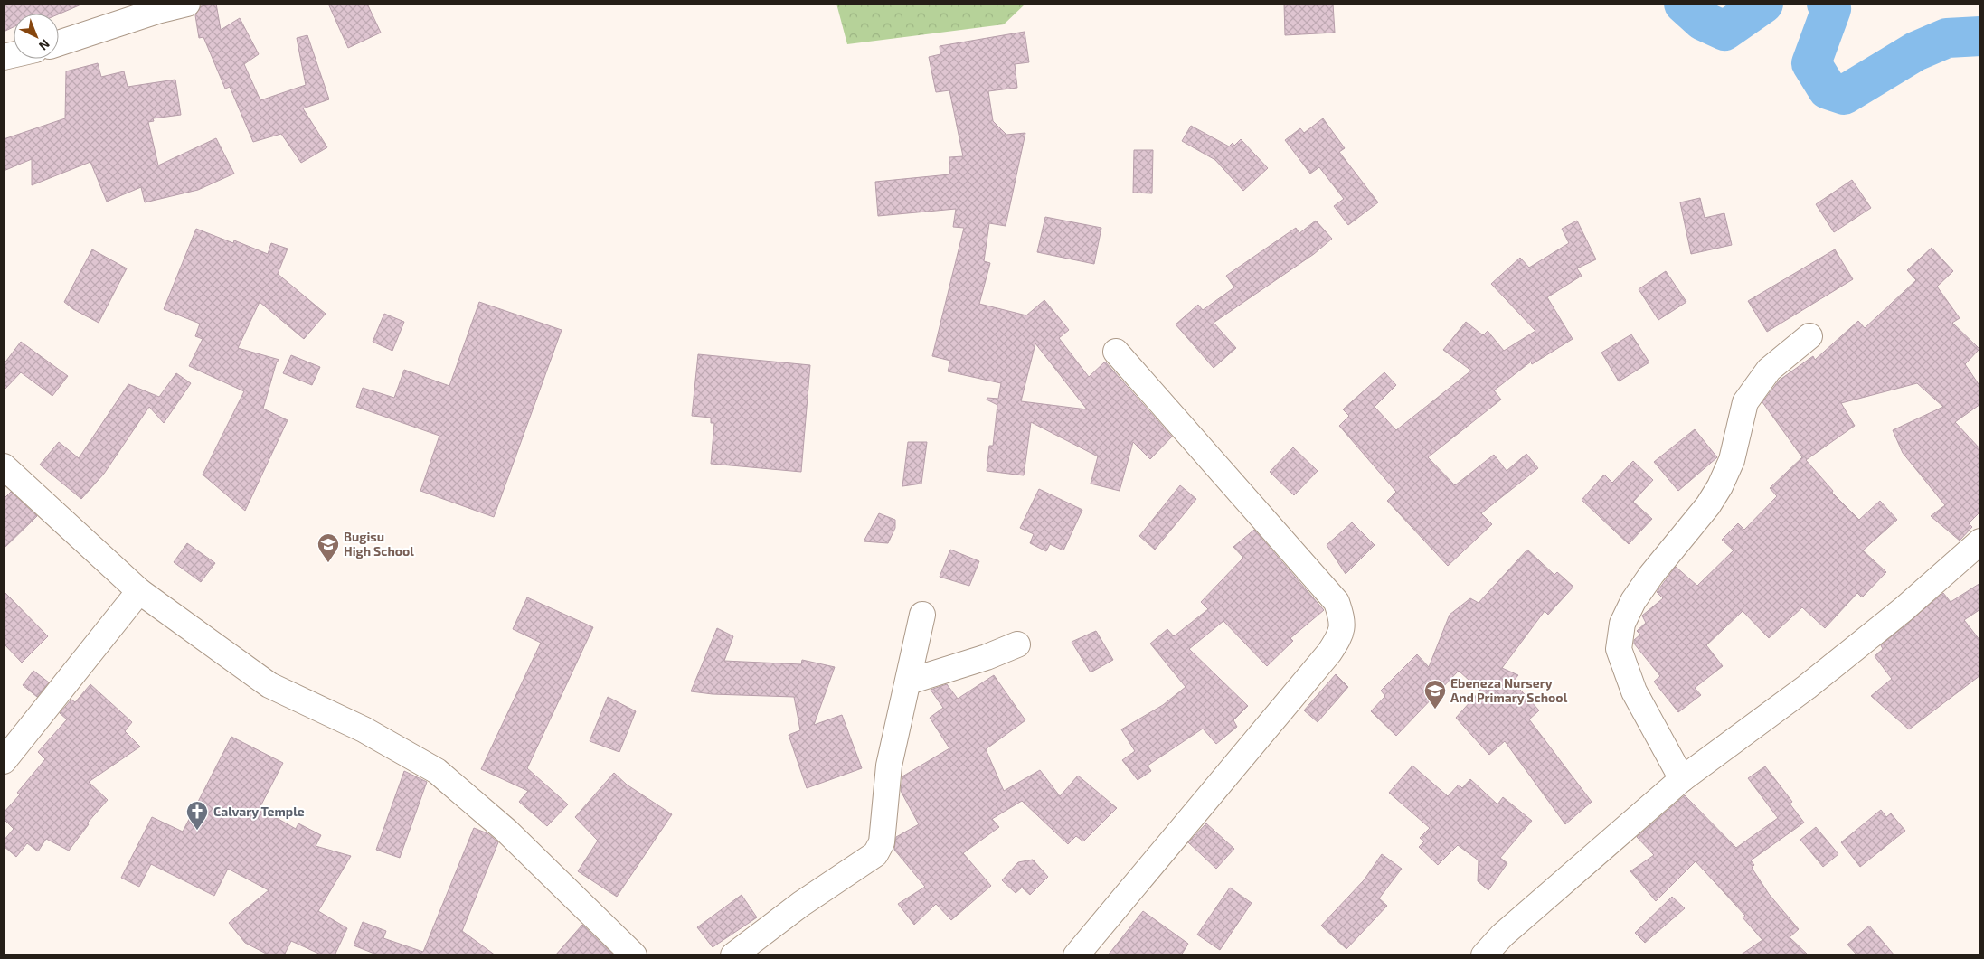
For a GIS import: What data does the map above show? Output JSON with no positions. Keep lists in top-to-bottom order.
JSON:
{
  "places": {
    "school or university": ["Bugisu High School", "Ebeneza Nursery And Primary School"],
    "church": ["Calvary Temple"]
  },
  "north": "bottom right"
}
